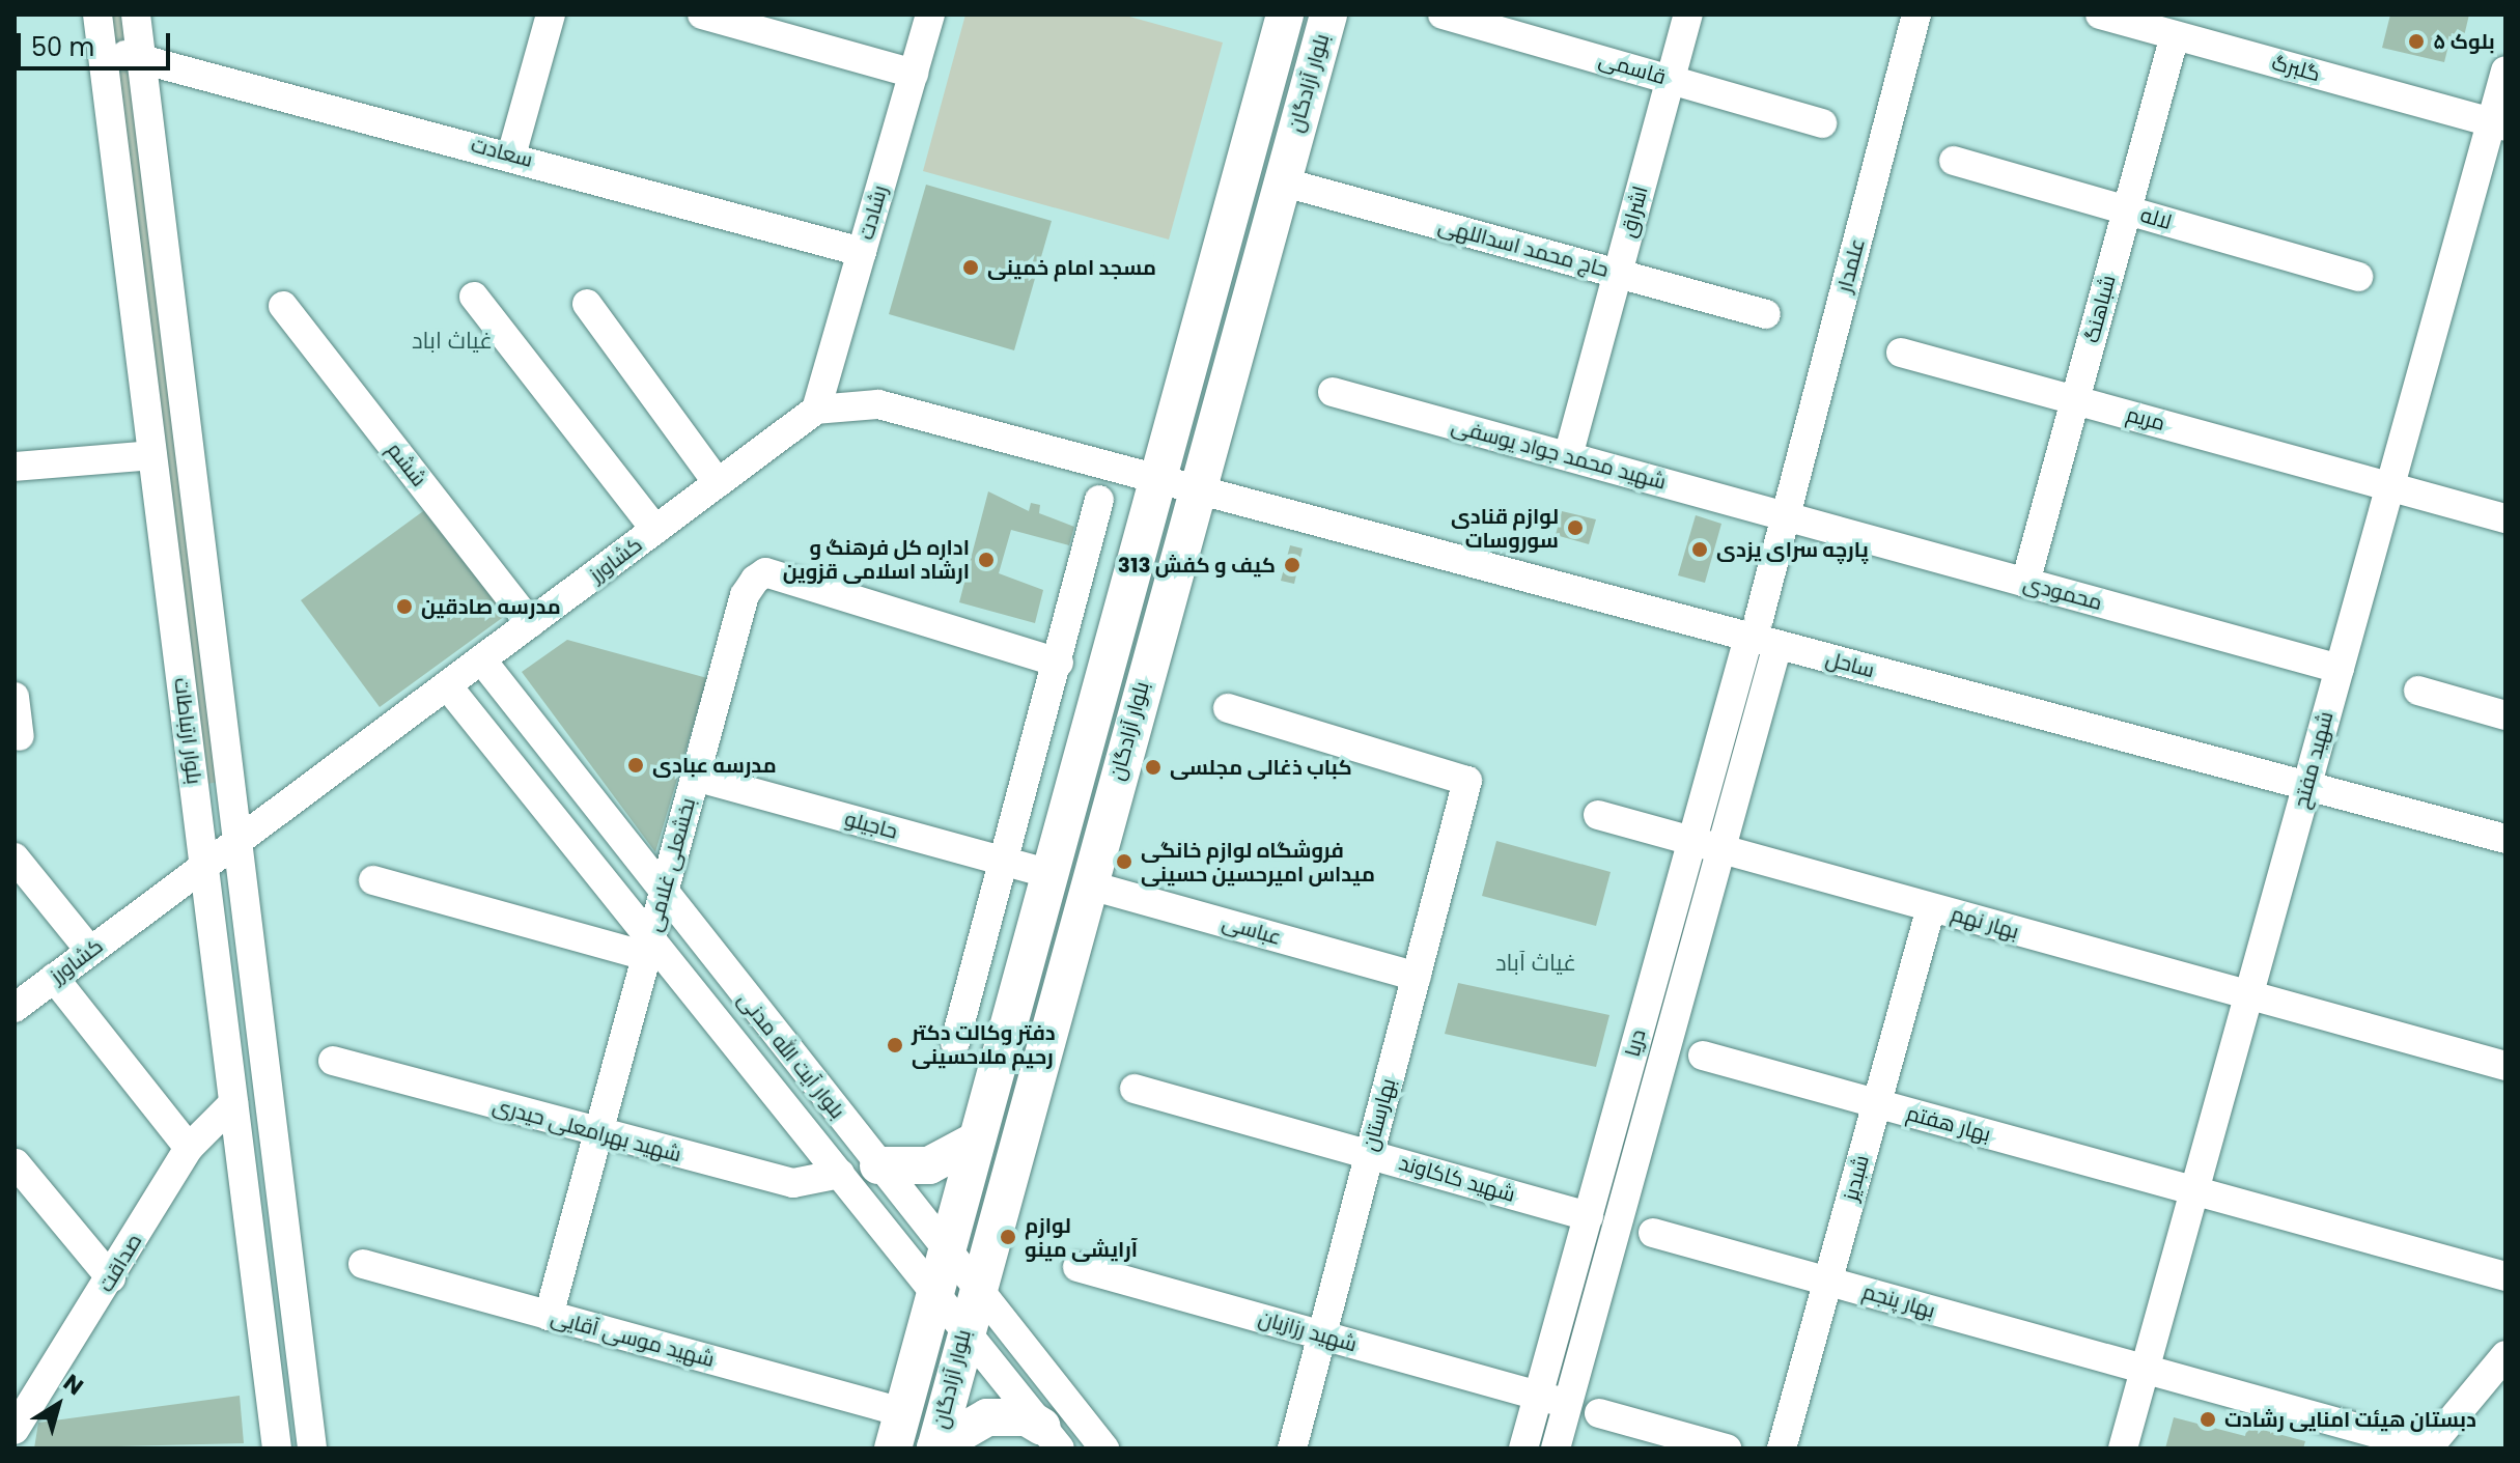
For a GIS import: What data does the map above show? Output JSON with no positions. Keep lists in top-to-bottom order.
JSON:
{
  "streets": {
    "main road": ["بلوار آزادگان"],
    "street": [
      "قاسمی",
      "گلبرگ",
      "سعادت",
      "اشراق",
      "رشادت",
      "لاله",
      "حاج محمد اسداللهی",
      "علمدار",
      "شباهنگ",
      "مریم",
      "شهید محمد جواد یوسفی",
      "ششم",
      "کشاورز",
      "محمودی",
      "ساحل",
      "بلوار ارتباطات",
      "شهید مفتح",
      "حاجیلو",
      "بخشعلی غلامی",
      "بهار نهم",
      "عباسی",
      "دریا",
      "بلوار آیت الله مدنی",
      "بهارستان",
      "بهار هفتم",
      "شهید بهرامعلی حیدری",
      "شبدیز",
      "شهید کاکاوند",
      "صداقت",
      "بهار پنجم",
      "شهید رزازیان",
      "شهید موسی آقایی"
    ]
  },
  "crossings": [
    ["قاسمی", "اشراق"],
    ["گلبرگ", "شباهنگ"],
    ["گلبرگ", "شهید مفتح"],
    ["بلوار آزادگان", "حاج محمد اسداللهی"],
    ["بلوار آزادگان", "ساحل"],
    ["بلوار آزادگان", "حاجیلو"],
    ["بلوار آزادگان", "عباسی"],
    ["بلوار آزادگان", "بلوار آیت الله مدنی"],
    ["بلوار آزادگان", "شهید موسی آقایی"],
    ["سعادت", "رشادت"],
    ["سعادت", "بلوار ارتباطات"],
    ["اشراق", "حاج محمد اسداللهی"],
    ["اشراق", "شهید محمد جواد یوسفی"],
    ["رشادت", "کشاورز"],
    ["لاله", "شباهنگ"],
    ["علمدار", "شهید محمد جواد یوسفی"],
    ["علمدار", "محمودی"],
    ["علمدار", "ساحل"],
    ["علمدار", "دریا"],
    ["شباهنگ", "مریم"],
    ["شباهنگ", "محمودی"],
    ["مریم", "شهید مفتح"],
    ["شهید محمد جواد یوسفی", "محمودی"],
    ["ششم", "کشاورز"],
    ["کشاورز", "بلوار ارتباطات"],
    ["کشاورز", "بلوار آیت الله مدنی"],
    ["محمودی", "شهید مفتح"],
    ["ساحل", "شهید مفتح"],
    ["ساحل", "دریا"],
    ["بلوار ارتباطات", "صداقت"],
    ["شهید مفتح", "بهار نهم"],
    ["شهید مفتح", "بهار هفتم"],
    ["شهید مفتح", "بهار پنجم"],
    ["حاجیلو", "بخشعلی غلامی"],
    ["بخشعلی غلامی", "بلوار آیت الله مدنی"],
    ["بخشعلی غلامی", "شهید بهرامعلی حیدری"],
    ["بخشعلی غلامی", "شهید موسی آقایی"],
    ["بهار نهم", "دریا"],
    ["بهار نهم", "شبدیز"],
    ["عباسی", "بهارستان"],
    ["دریا", "شهید کاکاوند"],
    ["دریا", "شهید رزازیان"],
    ["بلوار آیت الله مدنی", "شهید بهرامعلی حیدری"],
    ["بهارستان", "شهید کاکاوند"],
    ["بهارستان", "شهید رزازیان"],
    ["بهار هفتم", "شبدیز"],
    ["شبدیز", "بهار پنجم"]
  ],
  "districts": ["غیاث اباد", "غیاث آباد"],
  "places": [
    "بلوک ۵",
    "مسجد امام خمینی",
    "لوازم قنادی سوروسات",
    "پارچه سرای یزدی",
    "اداره کل فرهنگ و ارشاد اسلامی قزوین",
    "کیف و کفش 313",
    "مدرسه صادقین",
    "مدرسه عبادی",
    "کباب ذغالی مجلسی",
    "فروشگاه لوازم خانگی میداس امیرحسین حسینی",
    "دفتر وکالت دکتر رحیم ملاحسینی",
    "لوازم آرایشی مینو",
    "دبستان هیئت امنایی رشادت"
  ],
  "scale_bar": "50 m",
  "north": "top right"
}
